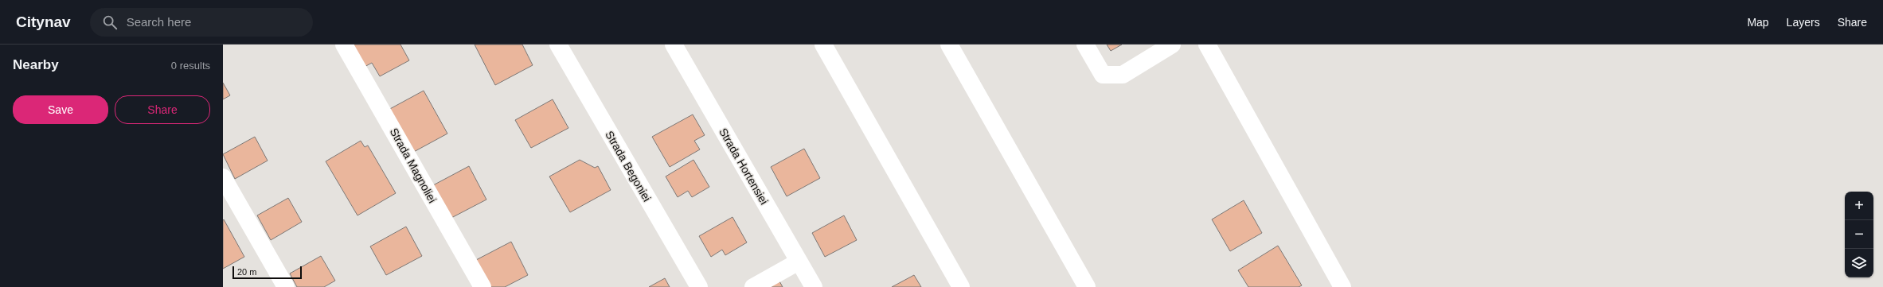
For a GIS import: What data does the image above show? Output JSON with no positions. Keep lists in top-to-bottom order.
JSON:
{
  "streets": {
    "street": ["Strada Magnoliei", "Strada Begoniei", "Strada Hortensiei"]
  },
  "scale_bar": "20 m",
  "page": {
    "header": "Citynav",
    "search": "Search here",
    "nav": ["Map", "Layers", "Share"],
    "heading": ["Nearby", "0 results"],
    "buttons": ["Save", "Share"],
    "map_buttons": ["+", "−"],
    "scale": "20 m"
  }
}
